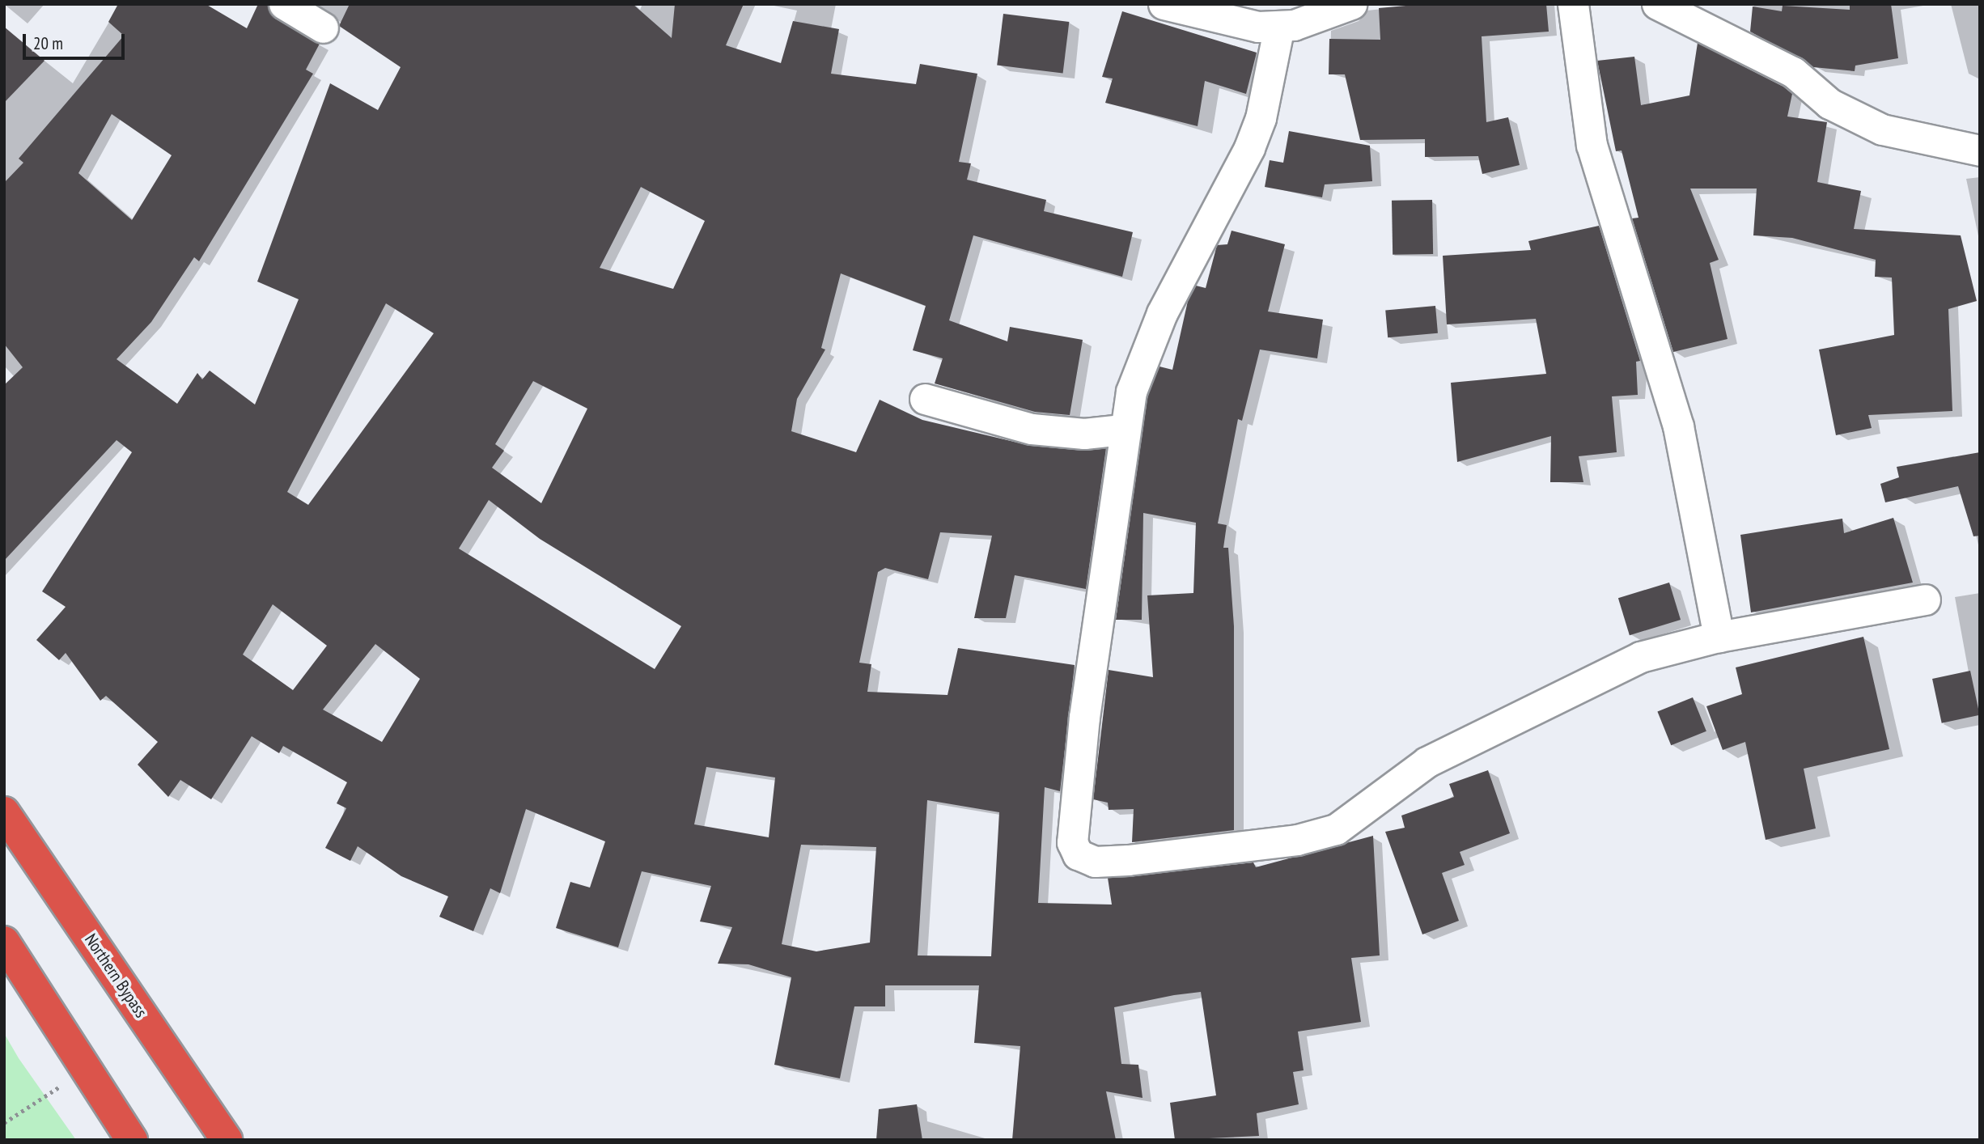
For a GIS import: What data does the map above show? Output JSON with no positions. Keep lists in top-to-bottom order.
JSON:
{
  "streets": {
    "highway": ["Northern Bypass"]
  },
  "scale_bar": "20 m"
}
